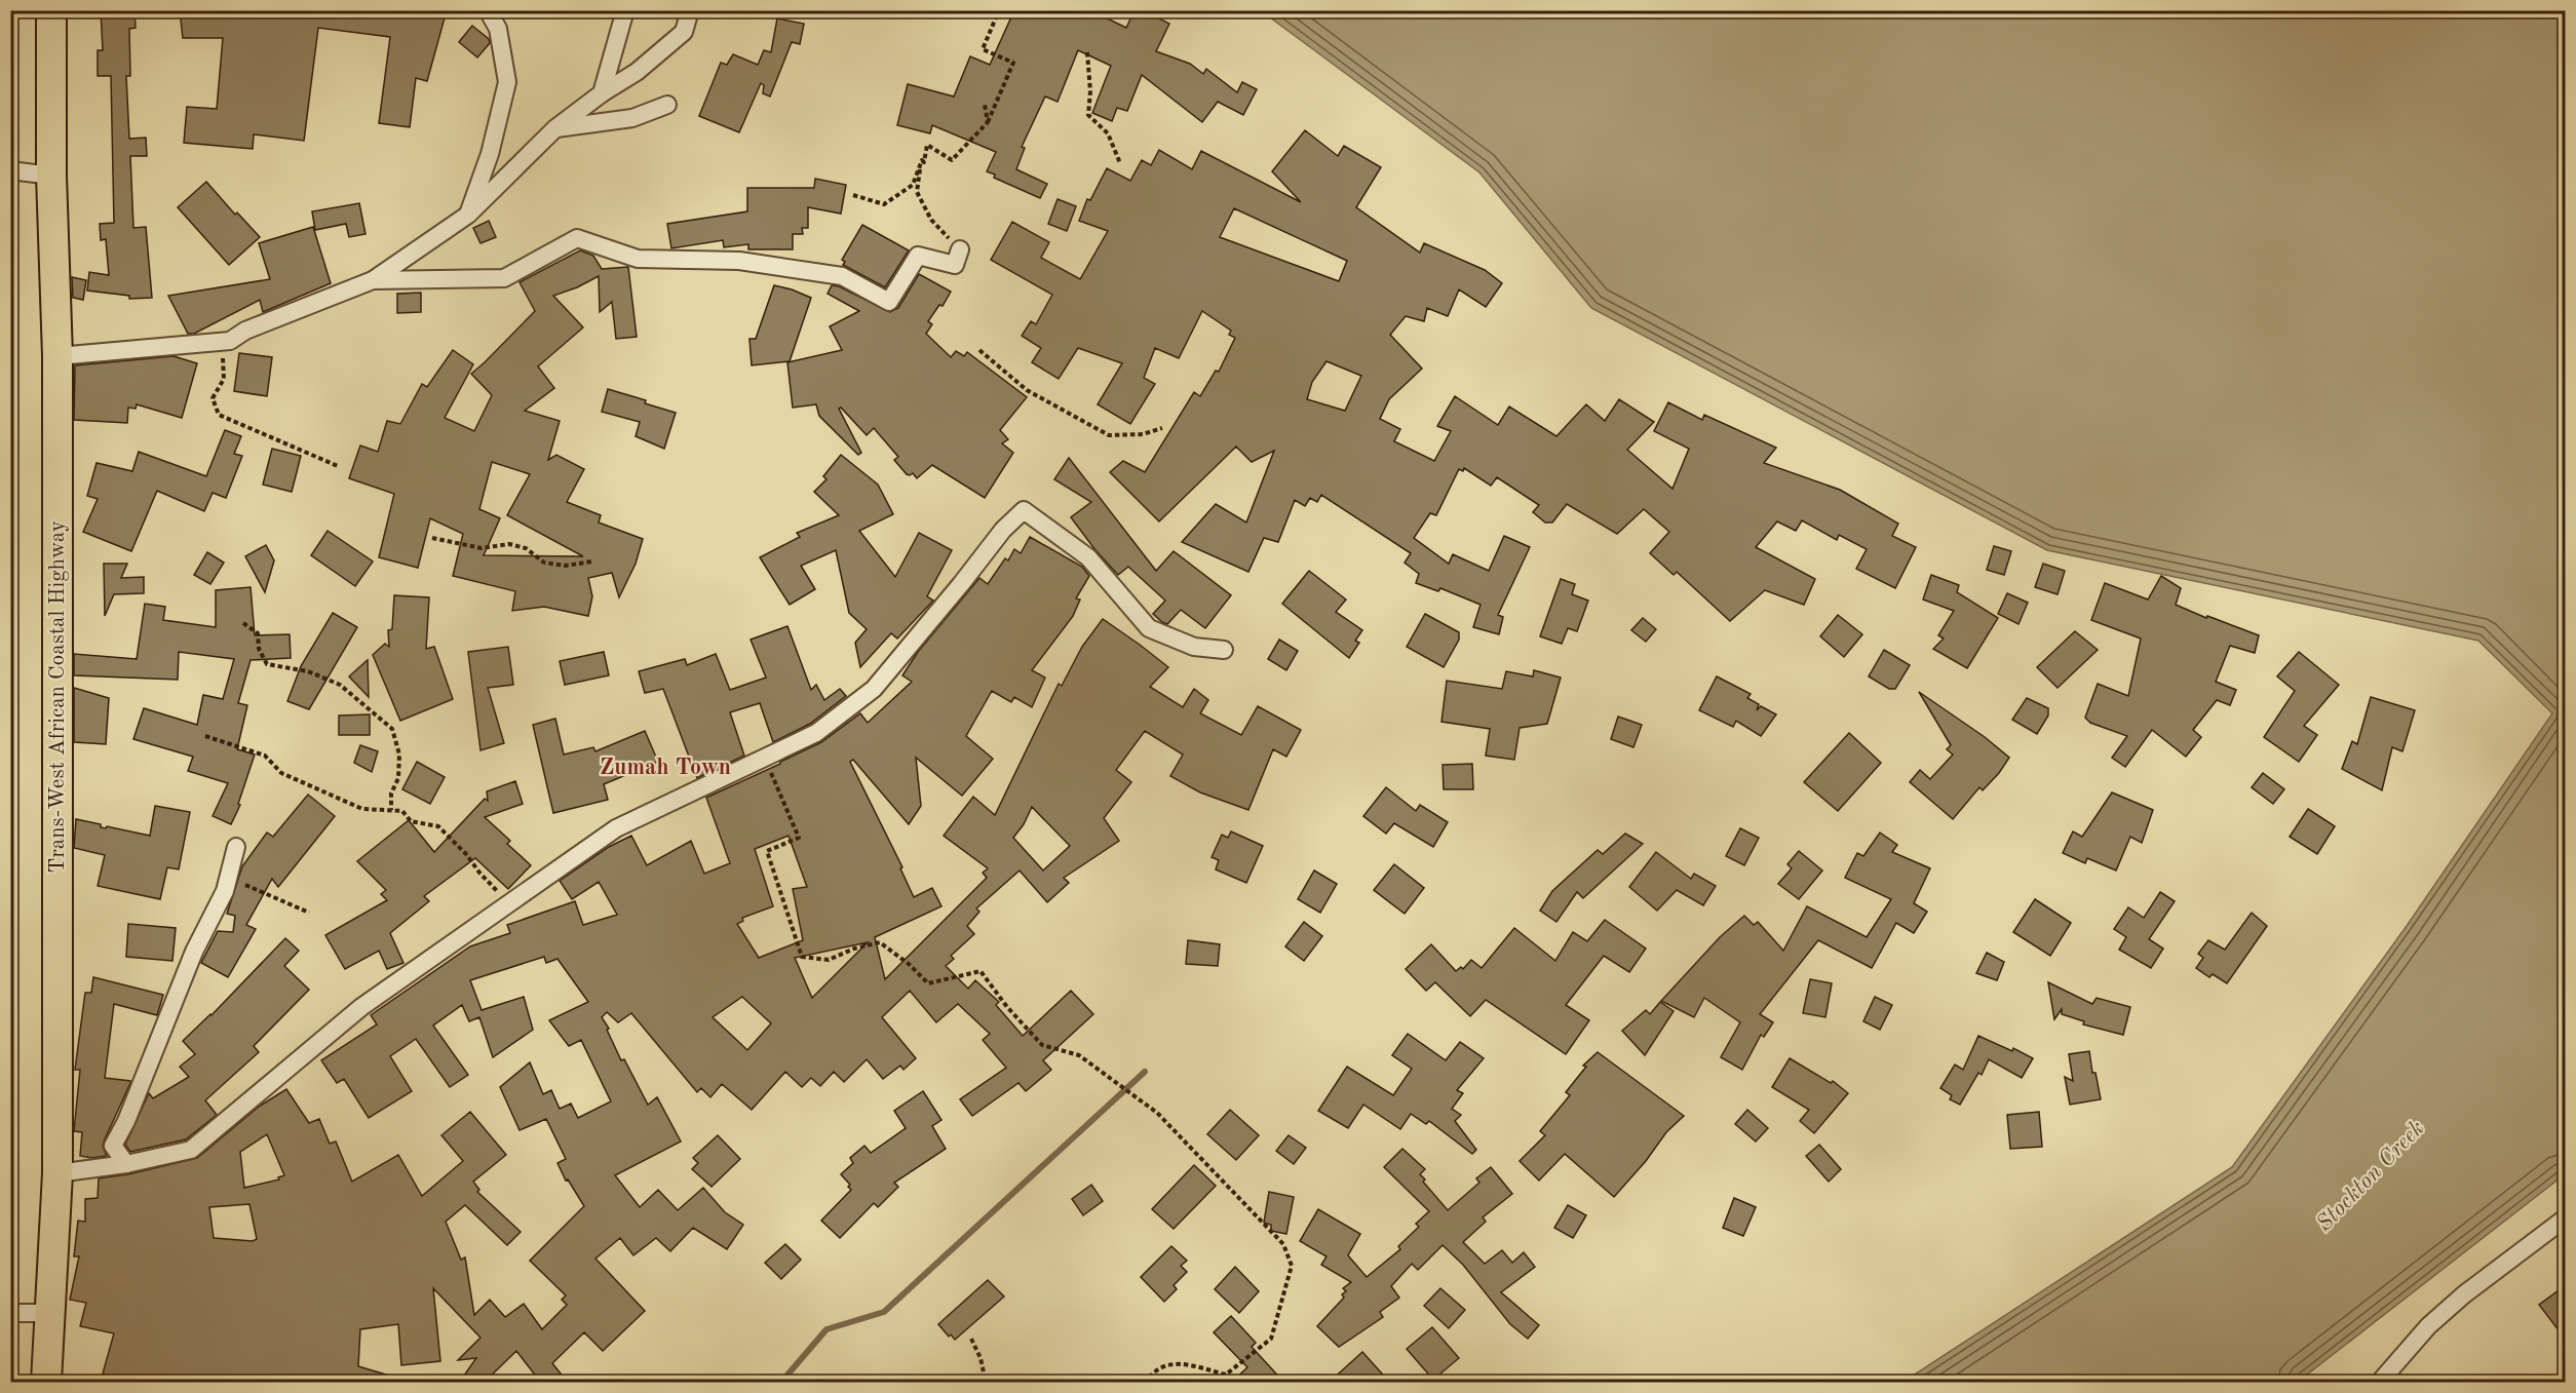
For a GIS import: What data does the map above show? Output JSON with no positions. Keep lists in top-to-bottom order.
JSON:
{
  "streets": {
    "highway": ["Trans-West African Coastal Highway"]
  },
  "districts": ["Zumah Town"],
  "water": ["Stockton Creek"]
}
